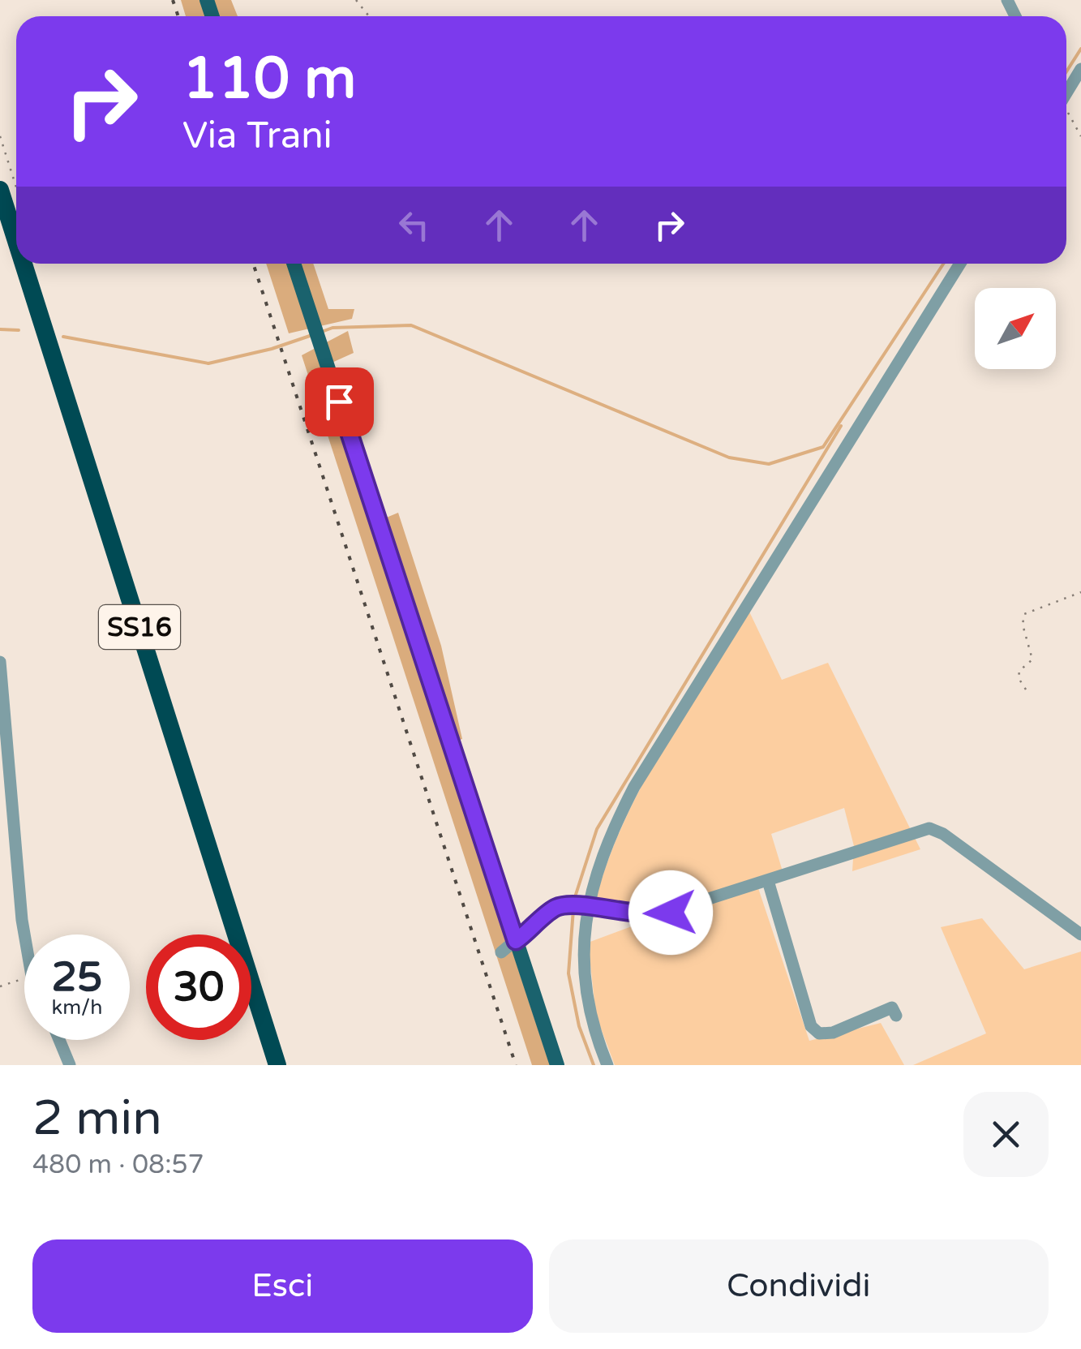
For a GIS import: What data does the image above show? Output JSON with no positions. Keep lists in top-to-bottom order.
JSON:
{
  "streets": {
    "highway": ["SS16"]
  },
  "north": "top right",
  "page": {
    "turn": ["110 m", "Via Trani"],
    "speed": "25 km/h",
    "limit": "30",
    "heading": ["2 min", "480 m · 08:57"],
    "buttons": ["Esci", "Condividi"]
  }
}
